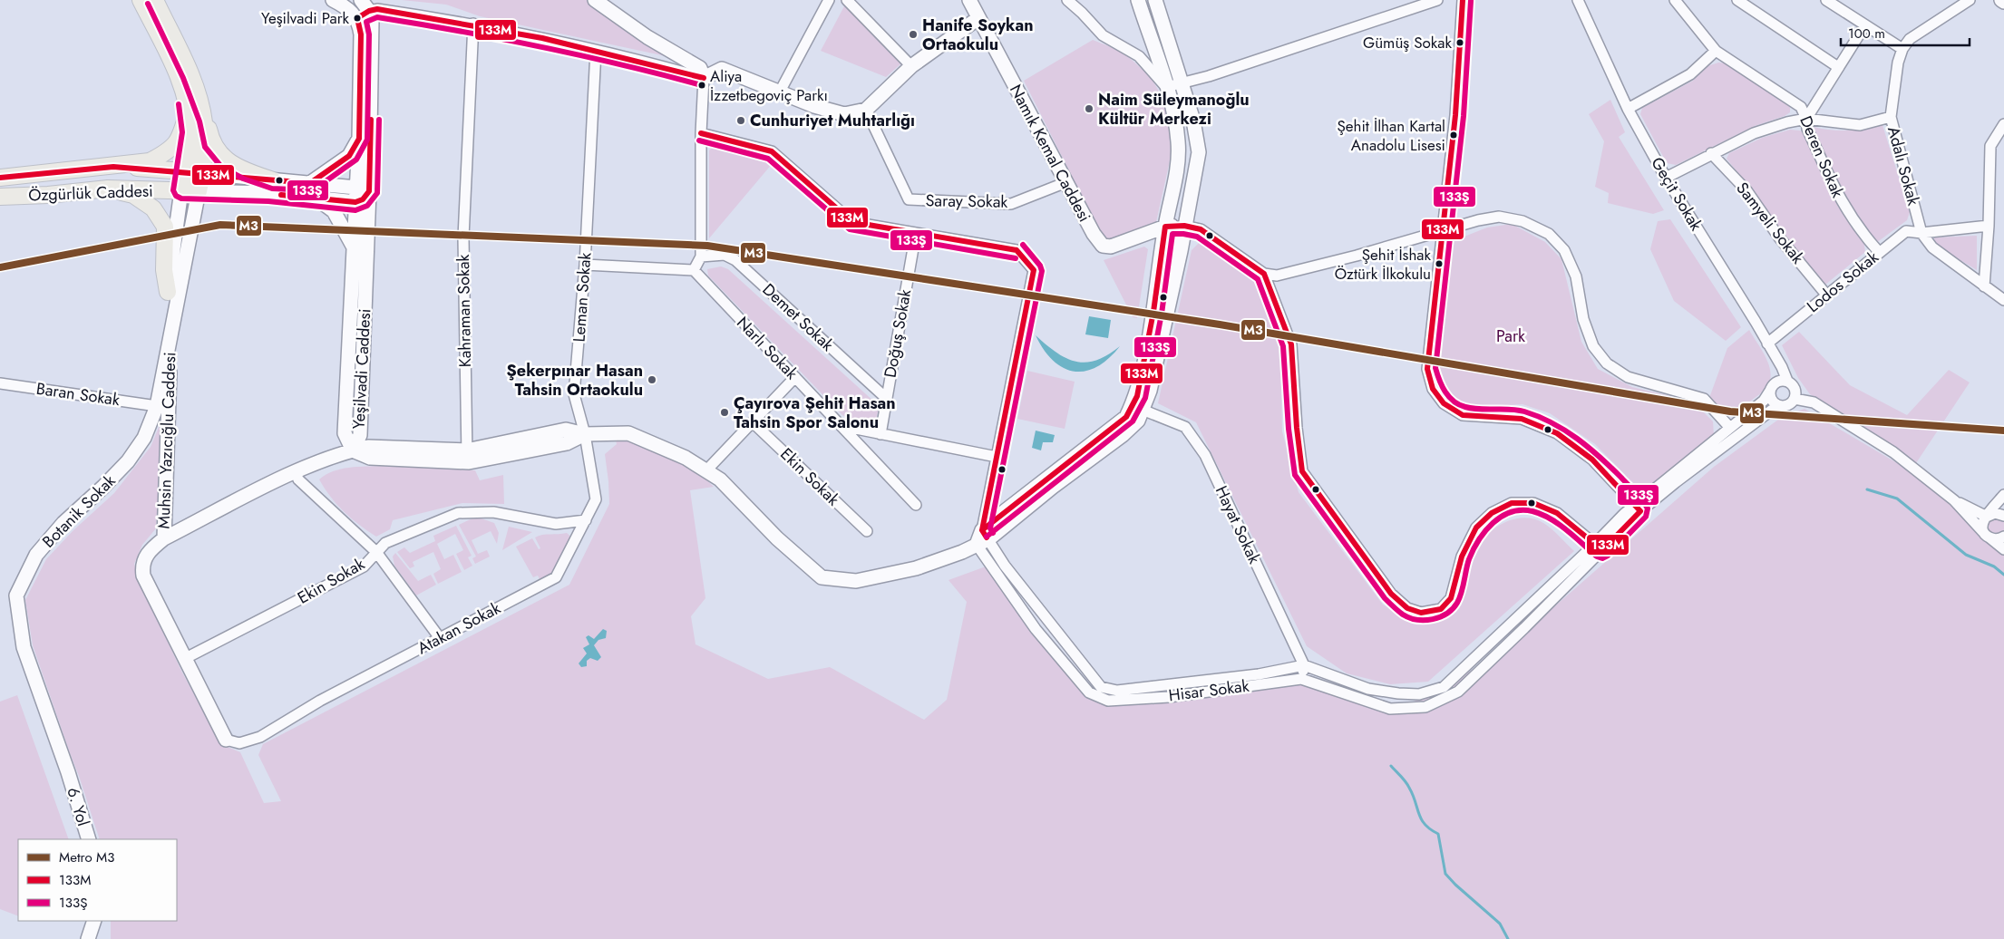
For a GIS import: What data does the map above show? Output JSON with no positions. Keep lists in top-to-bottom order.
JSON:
{
  "streets": {
    "main road": ["Özgürlük Caddesi", "Muhsin Yazıcığlu Caddesi"],
    "street": [
      "Namık Kemal Caddesi",
      "Deren Sokak",
      "Adalı Sokak",
      "Geçit Sokak",
      "Saray Sokak",
      "Samyeli Sokak",
      "Lodos Sokak",
      "Leman Sokak",
      "Kahraman Sokak",
      "Demet Sokak",
      "Doğuş Sokak",
      "Narlı Sokak",
      "Yeşilvadi Caddesi",
      "Baran Sokak",
      "Ekin Sokak",
      "Botanik Sokak",
      "Hayat Sokak",
      "Atakan Sokak",
      "Hisar Sokak",
      "6. Yol"
    ]
  },
  "crossings": [
    ["Namık Kemal Caddesi", "Saray Sokak"],
    ["Deren Sokak", "Lodos Sokak"],
    ["Adalı Sokak", "Lodos Sokak"],
    ["Özgürlük Caddesi", "Muhsin Yazıcığlu Caddesi"],
    ["Geçit Sokak", "Lodos Sokak"],
    ["Geçit Sokak", "Hisar Sokak"],
    ["Samyeli Sokak", "Lodos Sokak"],
    ["Leman Sokak", "Atakan Sokak"],
    ["Demet Sokak", "Doğuş Sokak"],
    ["Baran Sokak", "Botanik Sokak"],
    ["Muhsin Yazıcığlu Caddesi", "Ekin Sokak"],
    ["Muhsin Yazıcığlu Caddesi", "Botanik Sokak"],
    ["Muhsin Yazıcığlu Caddesi", "Atakan Sokak"],
    ["Ekin Sokak", "Atakan Sokak"],
    ["Botanik Sokak", "6. Yol"],
    ["Hayat Sokak", "Hisar Sokak"]
  ],
  "parks": ["Park"],
  "places": [
    "Yeşilvadi Park",
    "Hanife Soykan Ortaokulu",
    "Gümüş Sokak",
    "Aliya İzzetbegoviç Parkı",
    "Naim Süleymanoğlu Kültür Merkezi",
    "Cunhuriyet Muhtarlığı",
    "Şehit İlhan Kartal Anadolu Lisesi",
    "Şehit İshak Öztürk İlkokulu",
    "Şekerpınar Hasan Tahsin Ortaokulu",
    "Çayırova Şehit Hasan Tahsin Spor Salonu"
  ],
  "lines": ["transit line 133M", "transit line 133Ş", "metro line M3"],
  "legend": ["Metro M3", "133M", "133Ş"],
  "scale_bar": "100 m"
}
